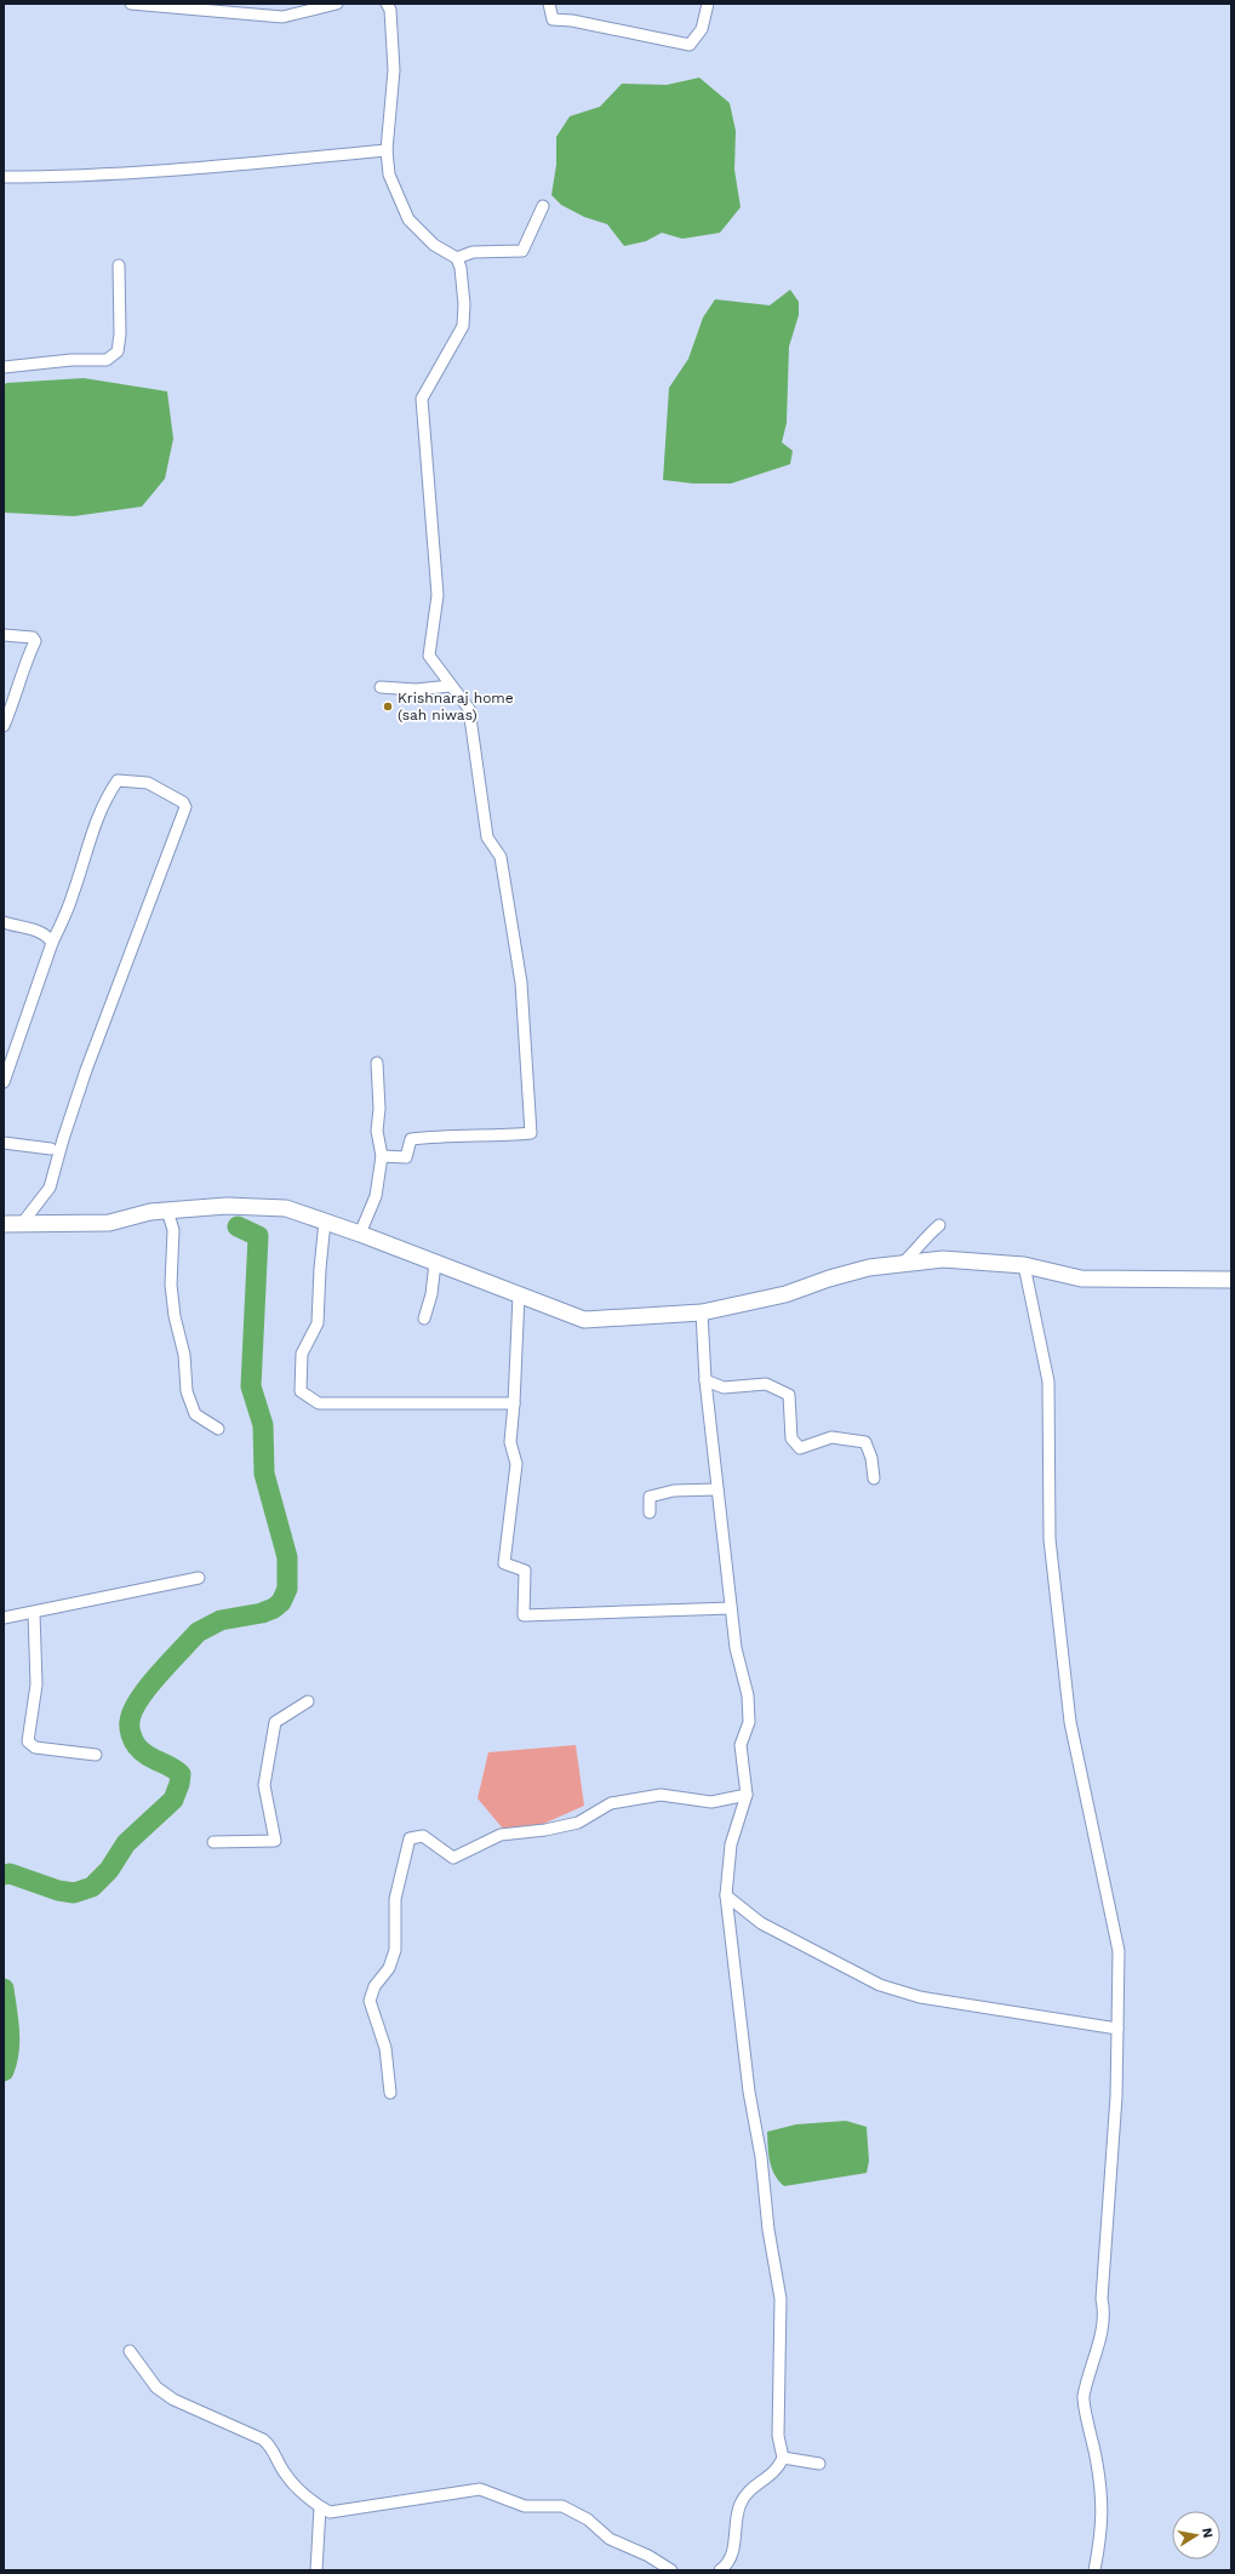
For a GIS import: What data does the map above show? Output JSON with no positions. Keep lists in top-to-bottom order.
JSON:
{
  "places": ["Krishnaraj home (sah niwas)"],
  "north": "right"
}
